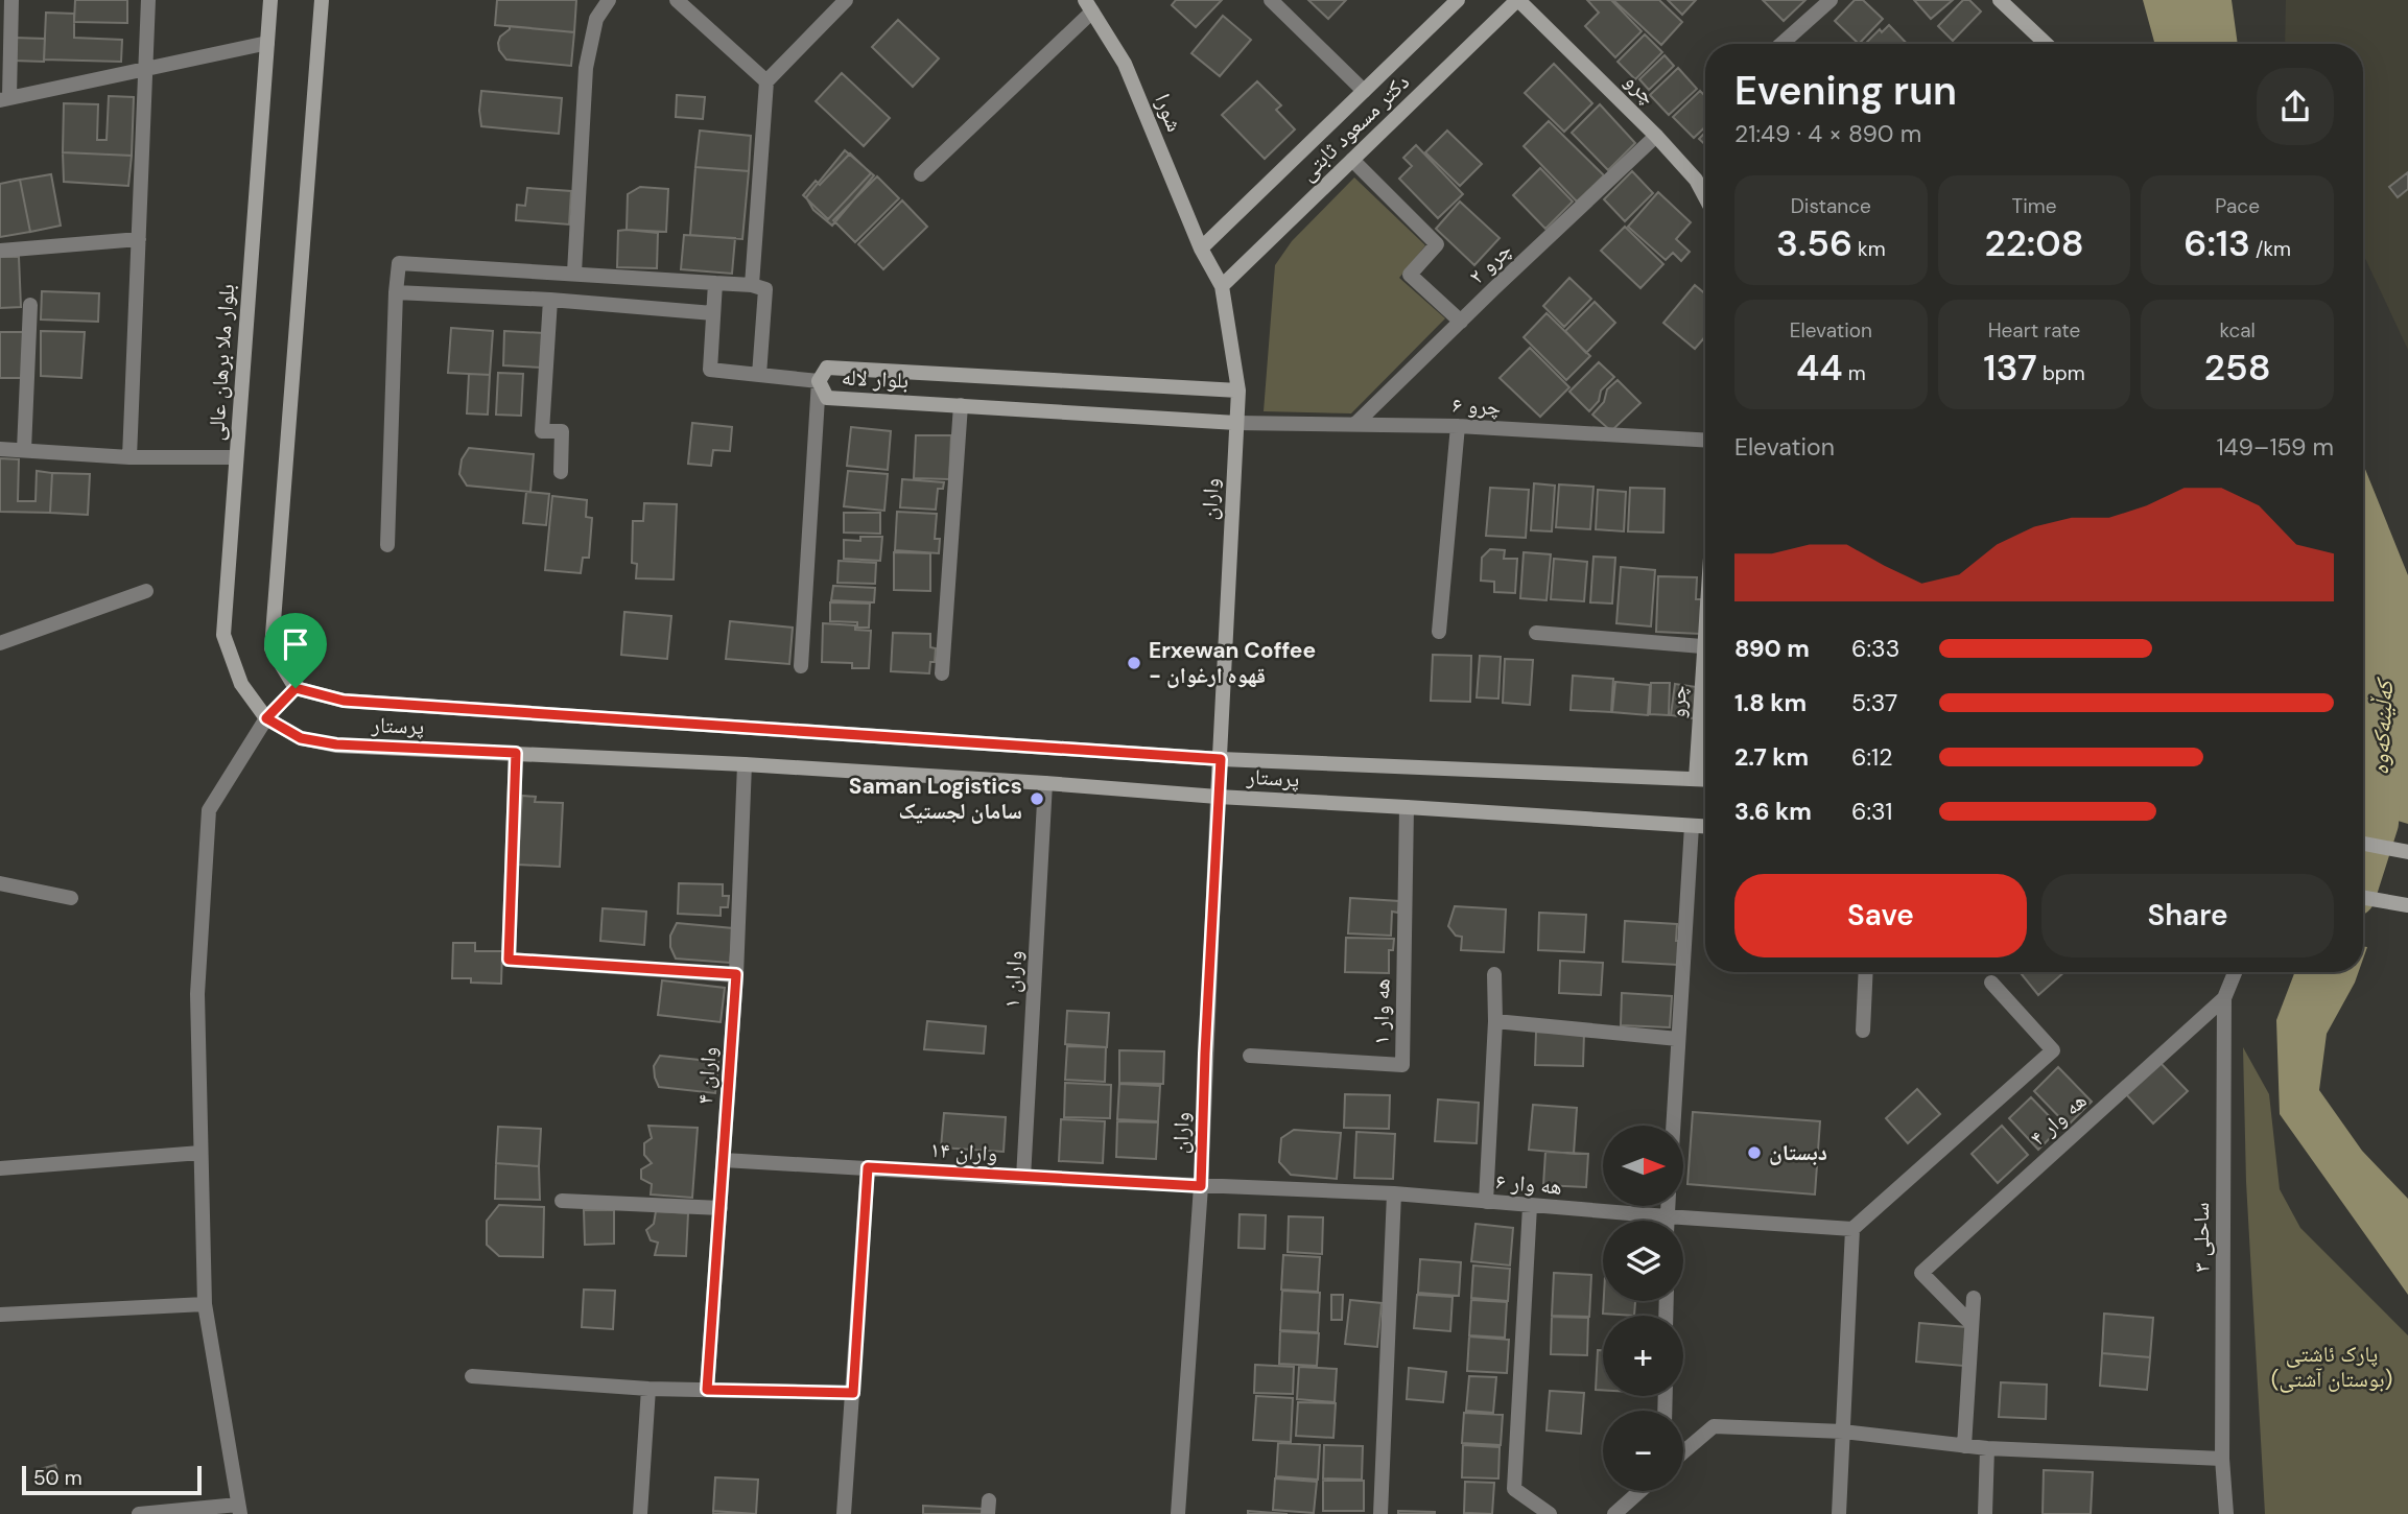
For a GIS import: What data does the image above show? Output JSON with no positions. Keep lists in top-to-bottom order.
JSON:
{
  "streets": {
    "main road": [
      "چرو",
      "شورا",
      "دکتر مسعود ثابتی",
      "بلوار ملا برهان عالی",
      "بلوار لاله",
      "واران",
      "پرستار"
    ],
    "street": [
      "چرو ۲",
      "چرو ۶",
      "واران ۱",
      "هه وار ۱",
      "واران ۴",
      "هه وار ۴",
      "واران ۱۴",
      "هه وار ۶",
      "ساحلی ۳"
    ]
  },
  "crossings": [
    ["چرو", "دکتر مسعود ثابتی"],
    ["چرو", "چرو ۲"],
    ["چرو", "پرستار"],
    ["شورا", "دکتر مسعود ثابتی"],
    ["شورا", "واران"],
    ["دکتر مسعود ثابتی", "واران"],
    ["چرو ۲", "چرو ۶"],
    ["بلوار ملا برهان عالی", "پرستار"],
    ["بلوار لاله", "چرو ۶"],
    ["بلوار لاله", "واران"],
    ["چرو ۶", "واران"],
    ["واران", "پرستار"],
    ["واران", "واران ۱۴"],
    ["واران", "هه وار ۶"],
    ["پرستار", "واران ۱"],
    ["پرستار", "هه وار ۱"],
    ["پرستار", "واران ۴"],
    ["واران ۱", "واران ۱۴"],
    ["واران ۴", "واران ۱۴"],
    ["هه وار ۴", "ساحلی ۳"],
    ["واران ۱۴", "هه وار ۶"]
  ],
  "water": ["کەڵینەکەوە"],
  "parks": ["پارک ئاشتی (بوستان آشتی)"],
  "places": ["Erxewan Coffee - قهوه ارغوان", "Saman Logistics سامان لجستیک", "دبستان"],
  "scale_bar": "50 m",
  "north": "right",
  "page": {
    "heading": ["Evening run", "21:49 · 4 × 890 m"],
    "stats": [
      ["Distance", "3.56 km"],
      ["Time", "22:08"],
      ["Pace", "6:13 /km"],
      ["Elevation", "44 m"],
      ["Heart rate", "137 bpm"],
      ["kcal", "258"]
    ],
    "chart": ["Elevation", "149–159 m"],
    "list": [
      {
        "name": "890 m",
        "note": "6:33"
      },
      {
        "name": "1.8 km",
        "note": "5:37"
      },
      {
        "name": "2.7 km",
        "note": "6:12"
      },
      {
        "name": "3.6 km",
        "note": "6:31"
      }
    ],
    "buttons": ["Save", "Share"],
    "map_buttons": ["+", "−"],
    "scale": "50 m"
  }
}
